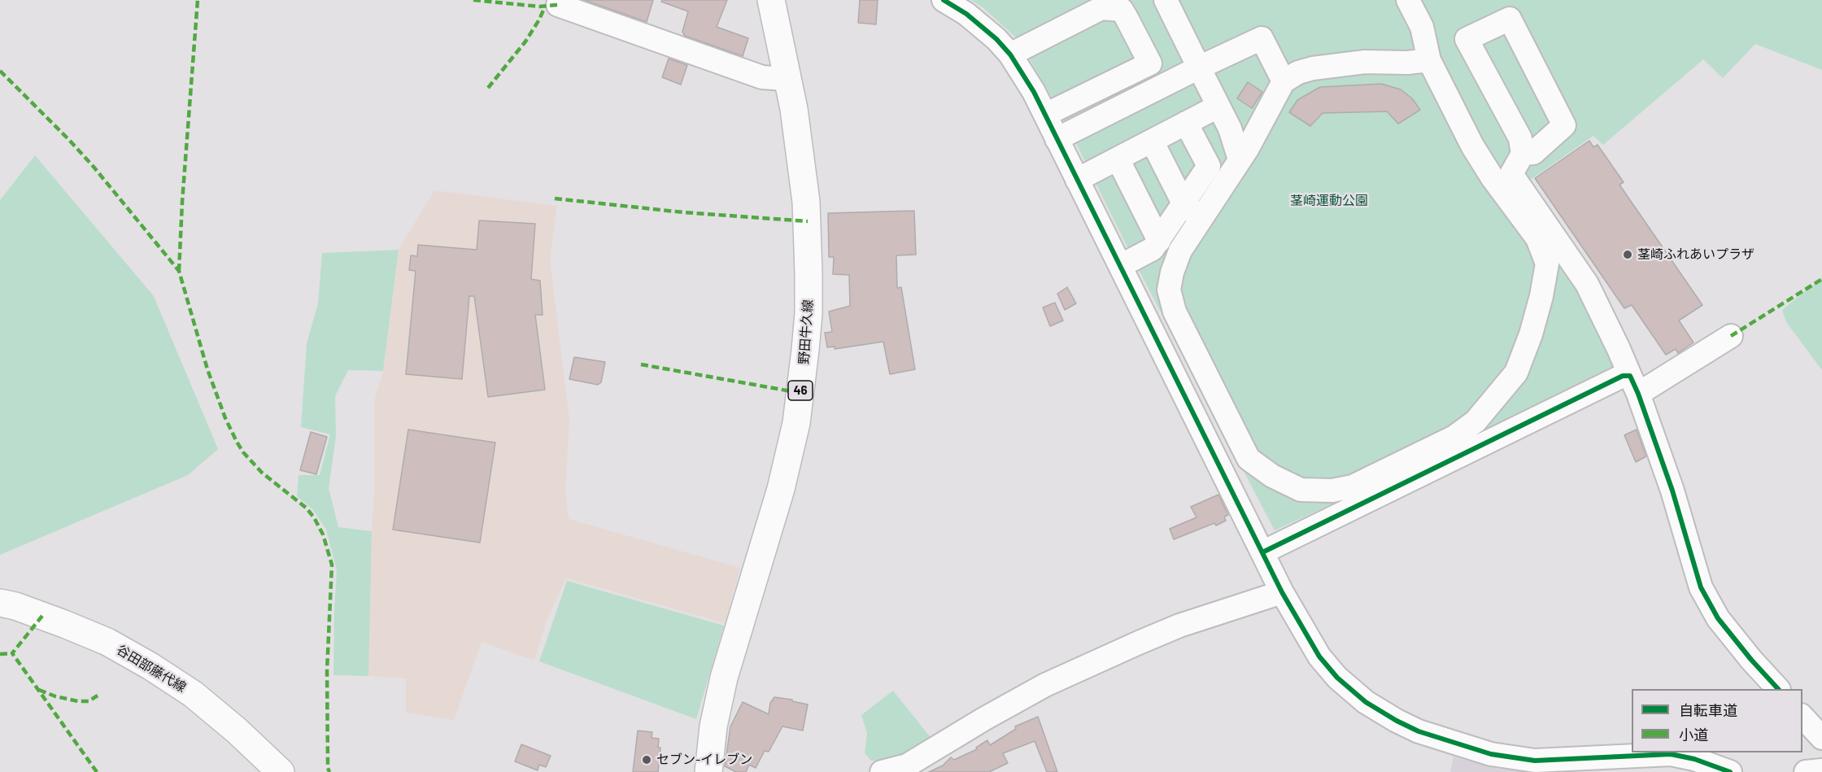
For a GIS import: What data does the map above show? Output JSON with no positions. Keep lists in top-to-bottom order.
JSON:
{
  "streets": {
    "main road": ["野田牛久線", "46", "谷田部藤代線"]
  },
  "parks": ["茎崎運動公園"],
  "places": ["茎崎ふれあいプラザ", "セブン-イレブン"],
  "legend": ["自転車道", "小道"]
}
